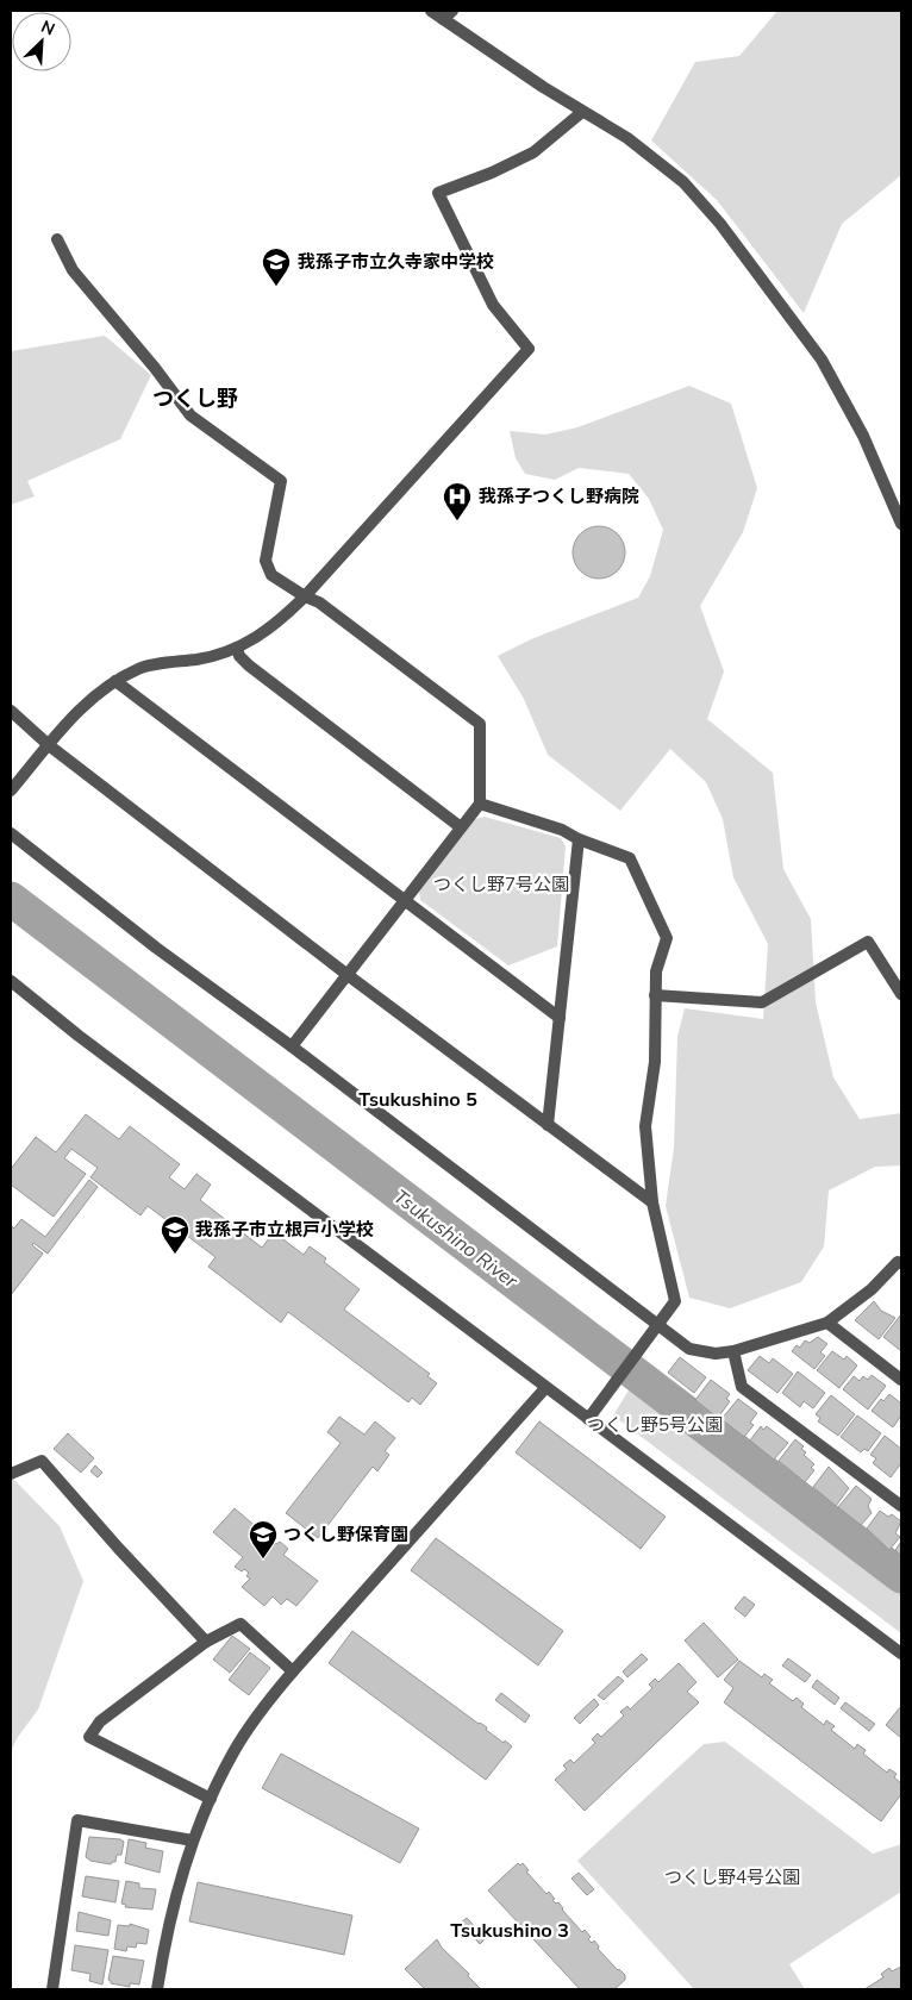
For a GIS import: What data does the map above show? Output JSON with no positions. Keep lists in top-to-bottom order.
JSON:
{
  "districts": ["つくし野", "Tsukushino 5", "Tsukushino 3"],
  "water": ["Tsukushino River"],
  "parks": ["つくし野7号公園", "つくし野5号公園", "つくし野4号公園"],
  "places": {
    "school or university": ["我孫子市立久寺家中学校", "我孫子市立根戸小学校", "つくし野保育園"],
    "hospital": ["我孫子つくし野病院"]
  },
  "north": "top right"
}
